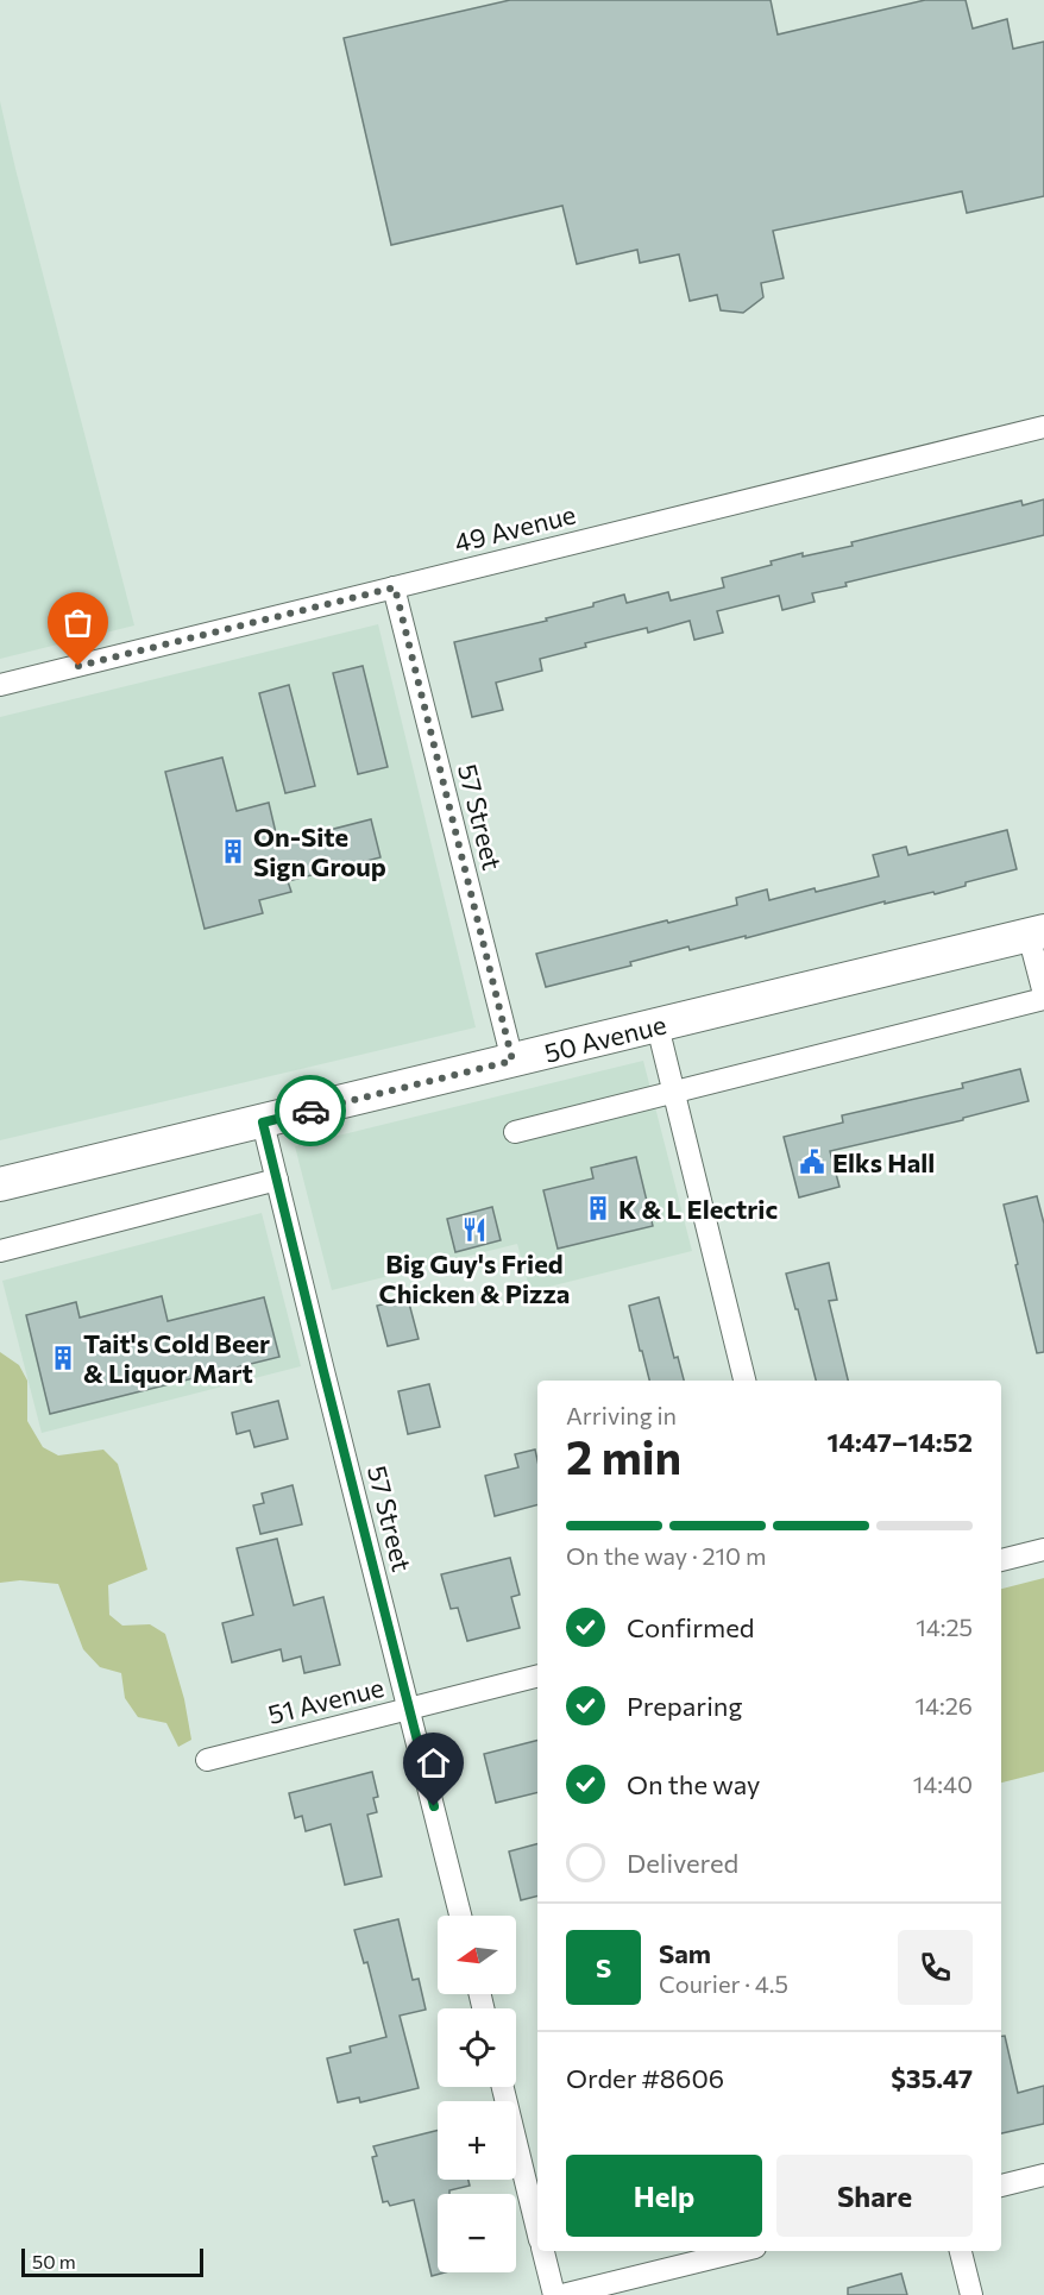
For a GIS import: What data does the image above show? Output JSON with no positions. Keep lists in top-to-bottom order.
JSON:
{
  "streets": {
    "main road": ["50 Avenue"],
    "street": ["49 Avenue", "57 Street", "51 Avenue"]
  },
  "crossings": [
    ["49 Avenue", "57 Street"],
    ["57 Street", "50 Avenue"],
    ["57 Street", "51 Avenue"]
  ],
  "places": {
    "building": ["On-Site Sign Group", "K & L Electric", "Tait's Cold Beer & Liquor Mart"],
    "public building": ["Elks Hall"],
    "restaurant": ["Big Guy's Fried Chicken & Pizza"]
  },
  "scale_bar": "50 m",
  "north": "left",
  "page": {
    "heading": ["2 min", "Arriving in", "14:47–14:52"],
    "panel": [
      "Sam",
      "Courier · 4.5",
      "Order #8606",
      "$35.47"
    ],
    "bar": "On the way · 210 m",
    "list": [
      ["Confirmed", "14:25"],
      ["Preparing", "14:26"],
      ["On the way", "14:40"],
      "Delivered"
    ],
    "map_buttons": ["+", "−"],
    "round": "S",
    "buttons": ["Help", "Share"],
    "scale": "50 m"
  }
}
